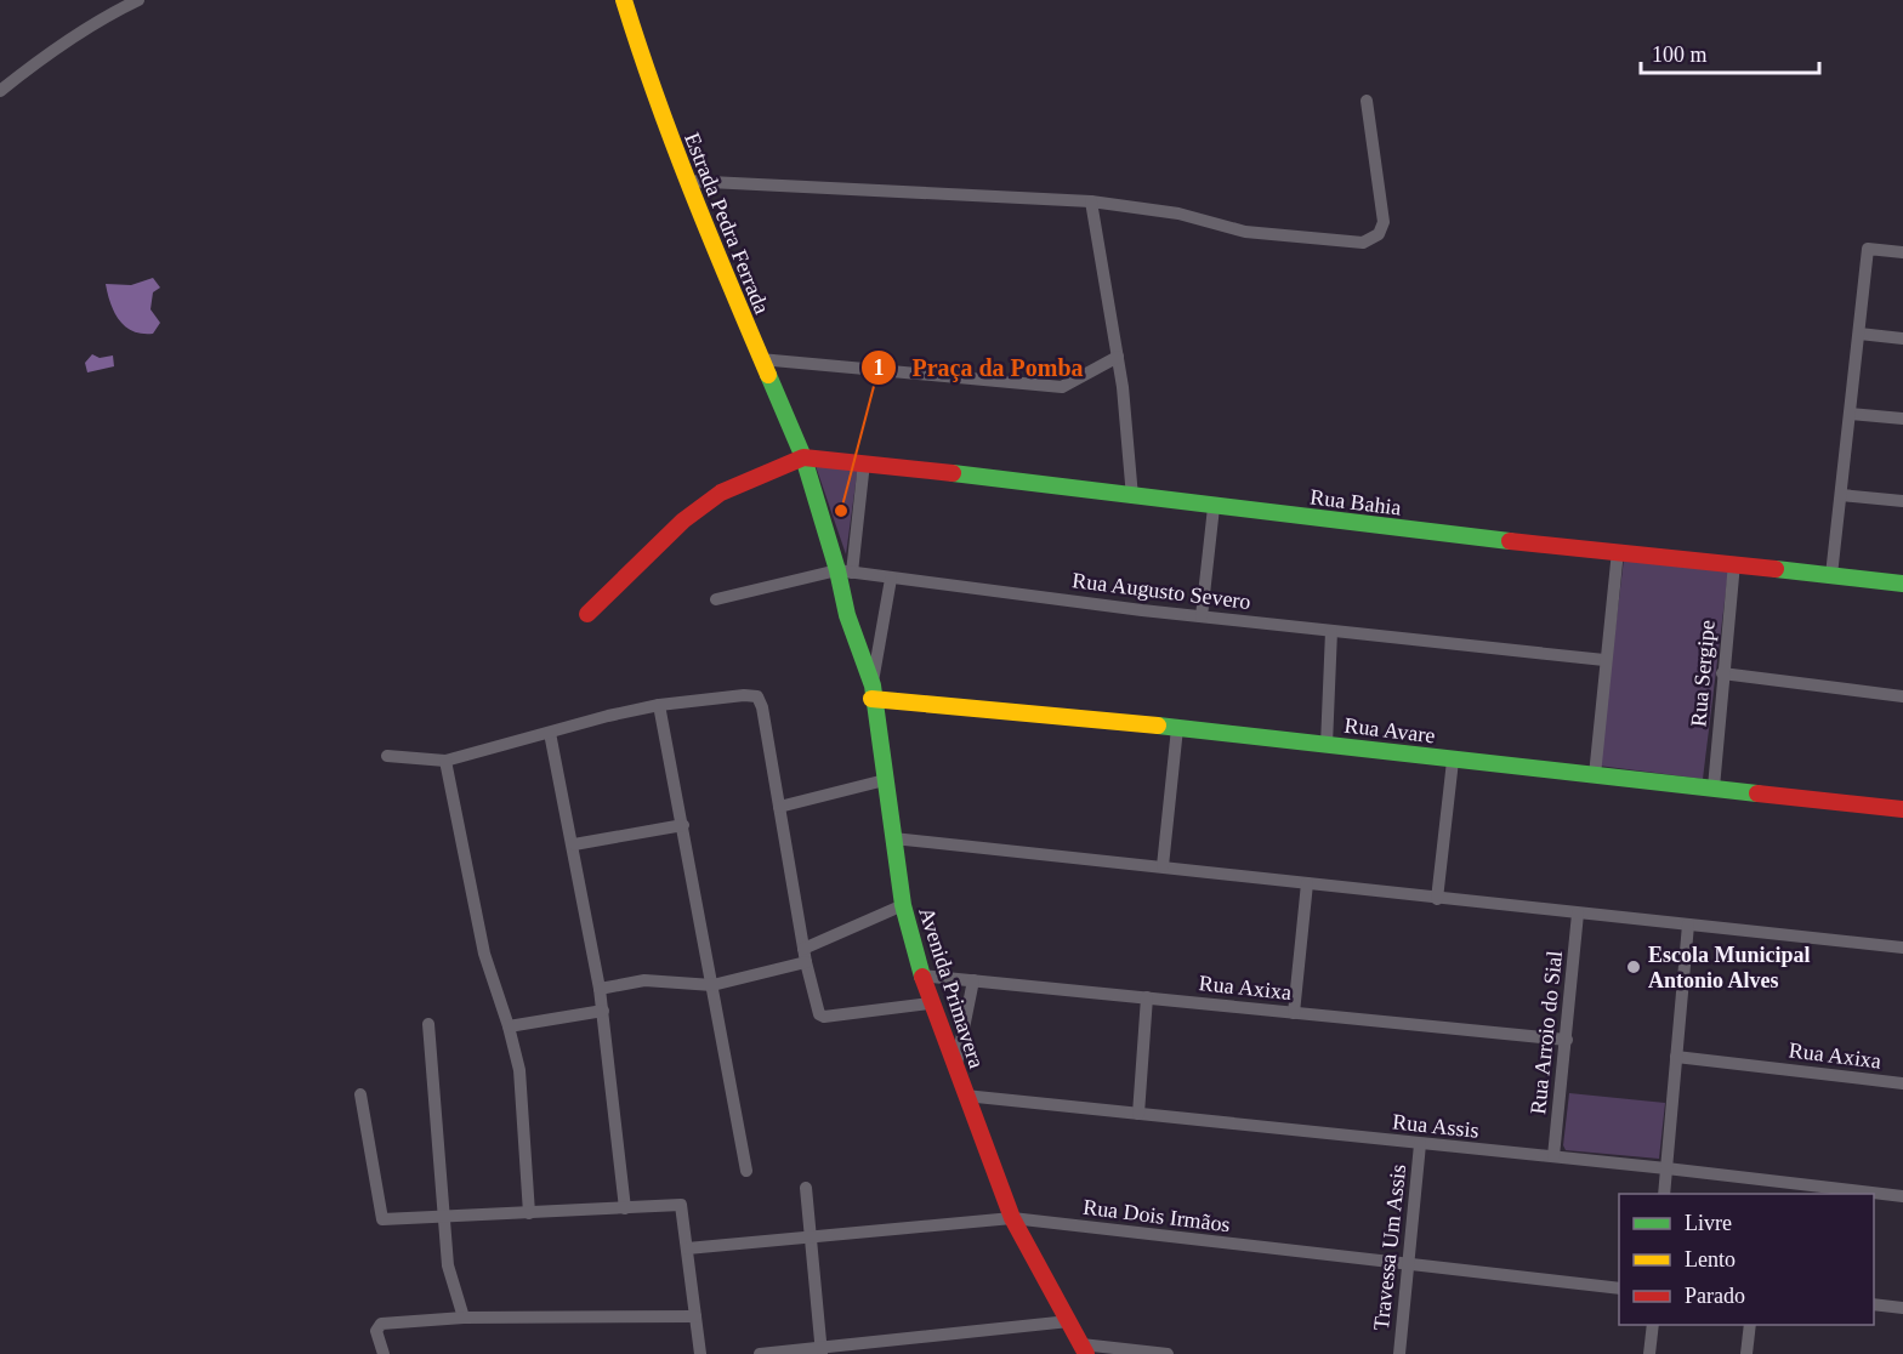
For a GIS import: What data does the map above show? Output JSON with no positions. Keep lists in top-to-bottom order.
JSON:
{
  "streets": {
    "street": [
      "Estrada Pedra Ferrada",
      "Rua Bahia",
      "Rua Augusto Severo",
      "Rua Sergipe",
      "Rua Avare",
      "Avenida Primavera",
      "Rua Axixa",
      "Rua Arroio do Sial",
      "Rua Assis",
      "Rua Dois Irmãos",
      "Travessa Um Assis"
    ]
  },
  "crossings": [
    ["Estrada Pedra Ferrada", "Rua Bahia"],
    ["Estrada Pedra Ferrada", "Rua Augusto Severo"],
    ["Estrada Pedra Ferrada", "Avenida Primavera"],
    ["Rua Bahia", "Rua Sergipe"],
    ["Rua Augusto Severo", "Avenida Primavera"],
    ["Rua Sergipe", "Rua Avare"],
    ["Rua Avare", "Avenida Primavera"],
    ["Avenida Primavera", "Rua Axixa"],
    ["Avenida Primavera", "Rua Assis"],
    ["Avenida Primavera", "Rua Dois Irmãos"],
    ["Rua Axixa", "Rua Arroio do Sial"],
    ["Rua Arroio do Sial", "Rua Assis"],
    ["Rua Assis", "Travessa Um Assis"],
    ["Rua Dois Irmãos", "Travessa Um Assis"]
  ],
  "places": ["Praça da Pomba", "Escola Municipal Antonio Alves"],
  "legend": ["Livre", "Lento", "Parado"],
  "scale_bar": "100 m"
}
